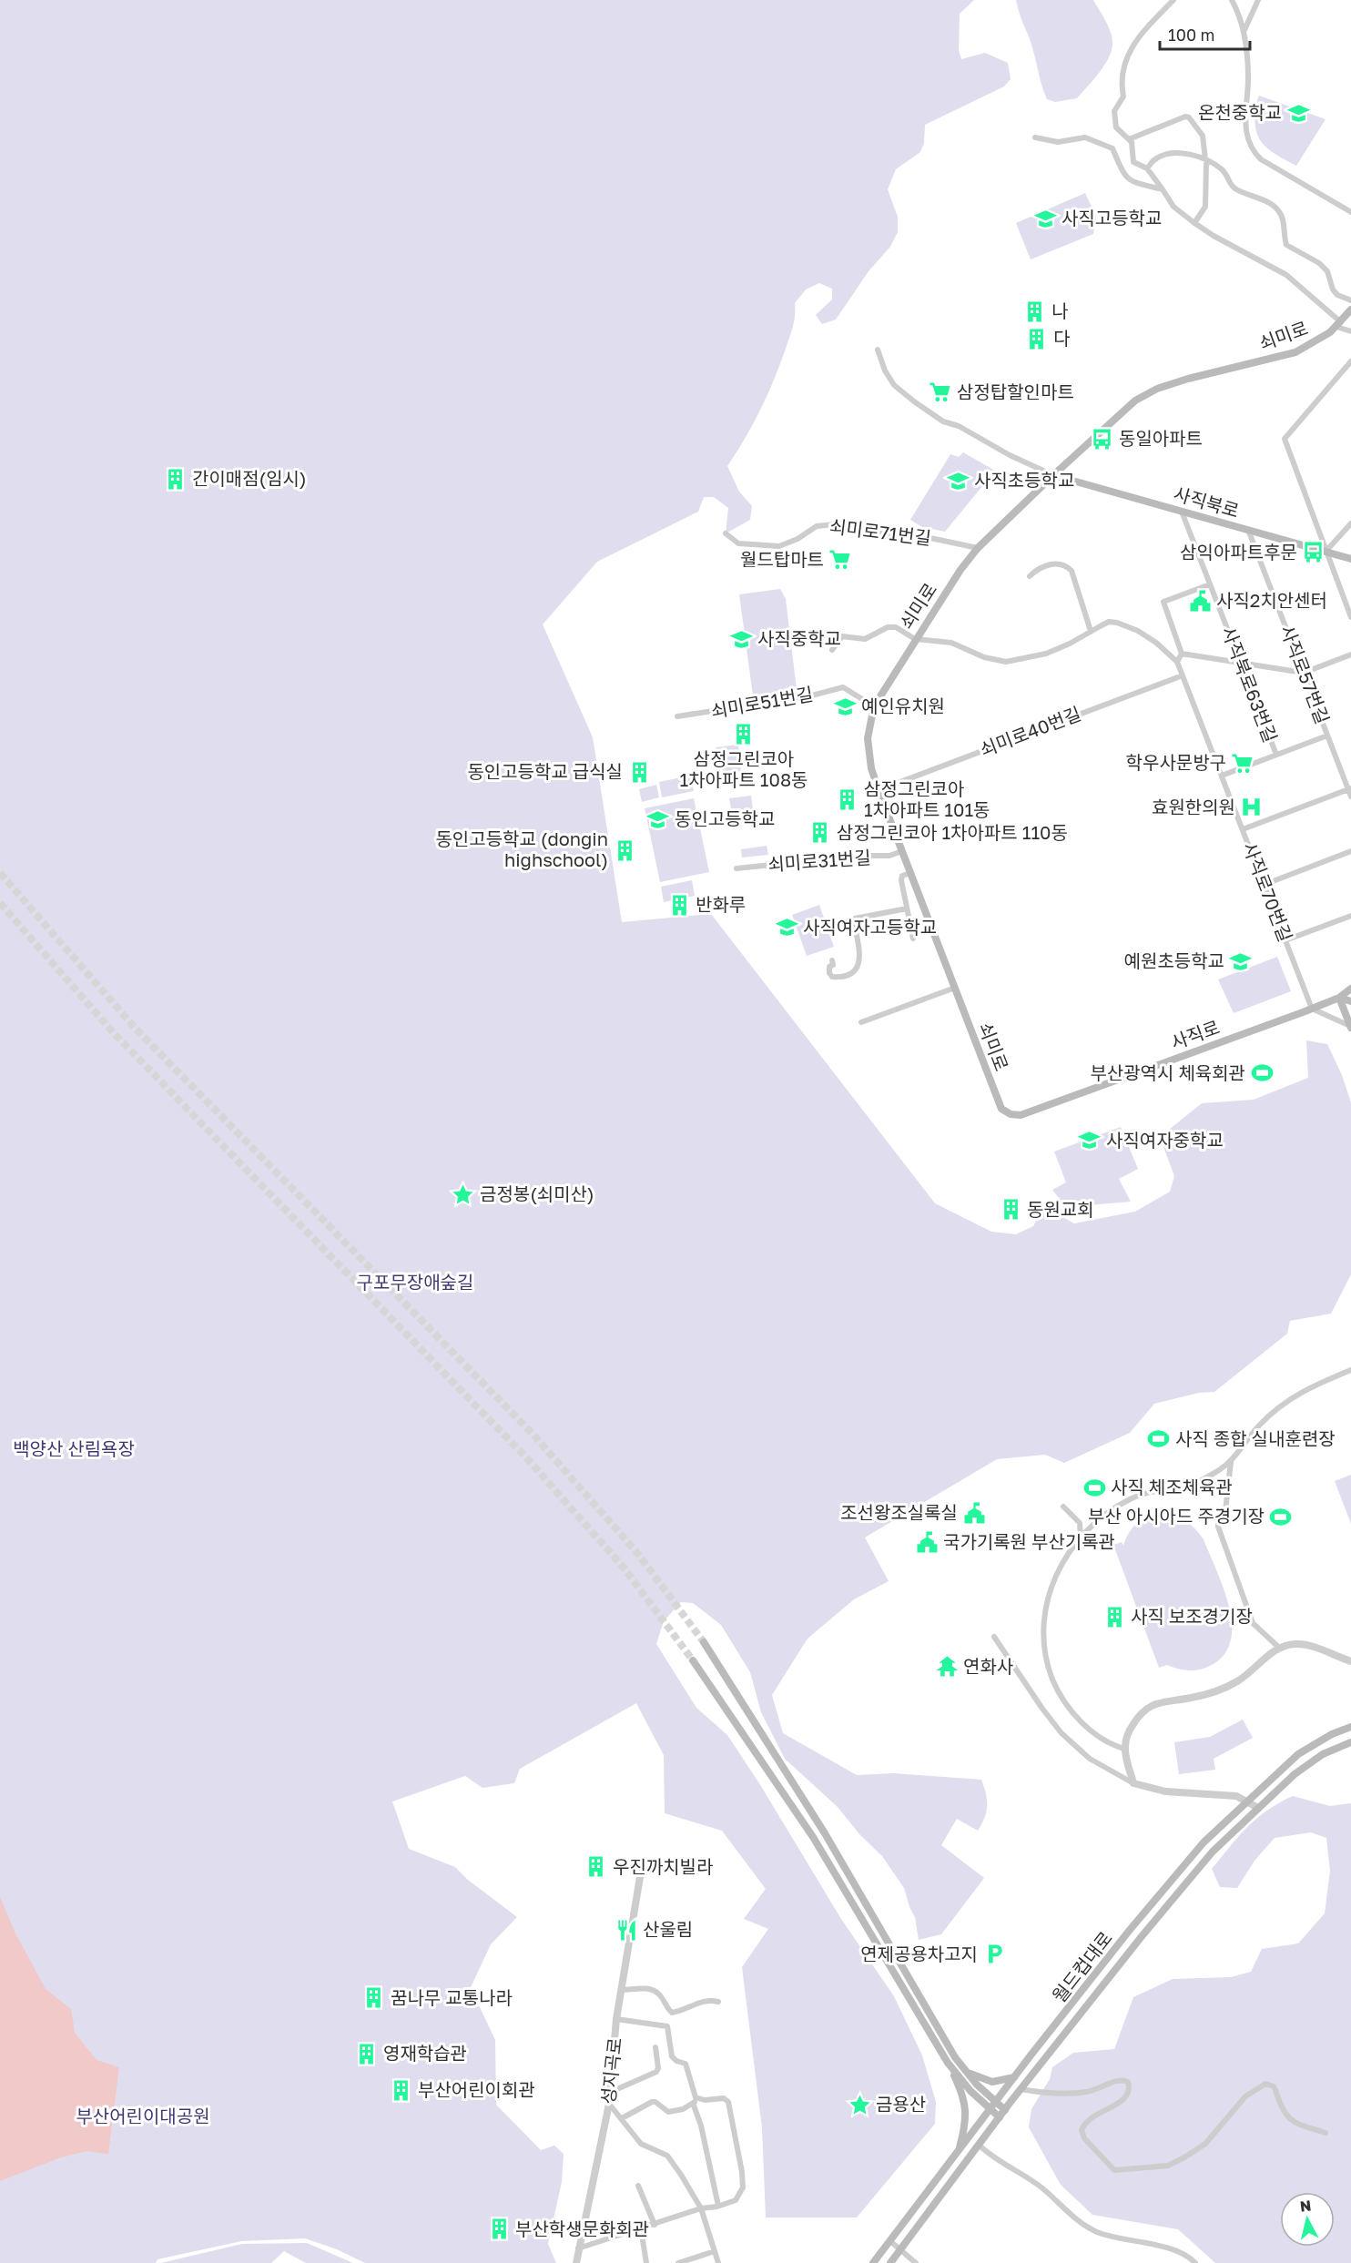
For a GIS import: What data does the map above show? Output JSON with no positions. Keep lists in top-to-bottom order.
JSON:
{
  "streets": {
    "main road": [
      "쇠미로",
      "사직북로",
      "사직로",
      "월드컵대로"
    ],
    "street": [
      "쇠미로71번길",
      "사직로57번길",
      "사직북로63번길",
      "쇠미로51번길",
      "쇠미로40번길",
      "쇠미로31번길",
      "사직로70번길",
      "성지곡로"
    ]
  },
  "crossings": [
    ["쇠미로", "사직북로"],
    ["쇠미로", "쇠미로71번길"],
    ["쇠미로", "쇠미로51번길"],
    ["쇠미로", "쇠미로40번길"],
    ["쇠미로", "쇠미로31번길"],
    ["쇠미로", "사직로"],
    ["사직북로", "사직로57번길"],
    ["사직북로", "사직북로63번길"],
    ["쇠미로40번길", "사직로70번길"],
    ["사직로70번길", "사직로"]
  ],
  "parks": ["구포무장애숲길", "백양산 산림욕장", "부산어린이대공원"],
  "places": {
    "school or university": [
      "온천중학교",
      "사직고등학교",
      "사직초등학교",
      "사직중학교",
      "예인유치원",
      "동인고등학교",
      "사직여자고등학교",
      "예원초등학교",
      "사직여자중학교"
    ],
    "building": [
      "나",
      "다",
      "간이매점(임시)",
      "삼정그린코아 1차아파트 108동",
      "동인고등학교 급식실",
      "삼정그린코아 1차아파트 101동",
      "삼정그린코아 1차아파트 110동",
      "동인고등학교 (dongin highschool)",
      "반화루",
      "동원교회",
      "사직 보조경기장",
      "우진까치빌라",
      "꿈나무 교통나라",
      "영재학습관",
      "부산어린이회관",
      "부산학생문화회관"
    ],
    "supermarket": ["삼정탑할인마트", "월드탑마트", "학우사문방구"],
    "bus stop": ["동일아파트", "삼익아파트후문"],
    "public building": ["사직2치안센터", "조선왕조실록실", "국가기록원 부산기록관"],
    "hospital": ["효원한의원"],
    "sports": [
      "부산광역시 체육회관",
      "사직 종합 실내훈련장",
      "사직 체조체육관",
      "부산 아시아드 주경기장"
    ],
    "place": ["금정봉(쇠미산)", "금용산"],
    "temple": ["연화사"],
    "restaurant": ["산울림"],
    "parking": ["연제공용차고지"]
  },
  "scale_bar": "100 m",
  "north": "top"
}
